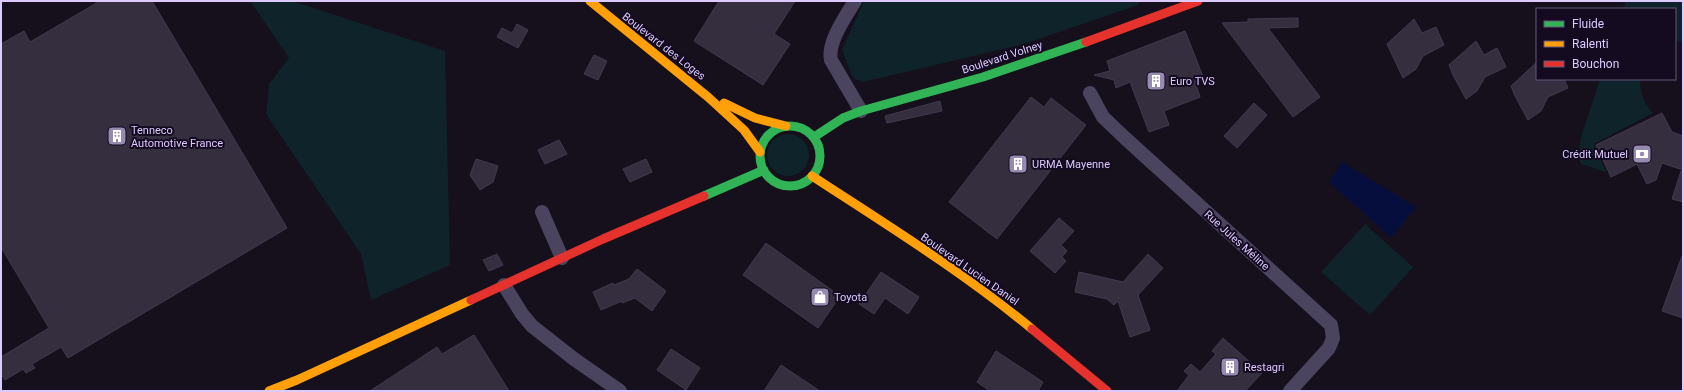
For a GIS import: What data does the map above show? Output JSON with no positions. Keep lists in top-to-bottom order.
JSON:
{
  "streets": {
    "main road": ["Boulevard des Loges", "Boulevard Volney", "Boulevard Lucien Daniel"],
    "street": ["Rue Jules Méline"]
  },
  "crossings": [
    ["Boulevard des Loges", "Boulevard Volney"],
    ["Boulevard des Loges", "Boulevard Lucien Daniel"],
    ["Boulevard Volney", "Boulevard Lucien Daniel"]
  ],
  "places": {
    "building": [
      "Euro TVS",
      "Tenneco Automotive France",
      "URMA Mayenne",
      "Restagri"
    ],
    "bank": ["Crédit Mutuel"],
    "shop": ["Toyota"]
  },
  "legend": ["Fluide", "Ralenti", "Bouchon"]
}
